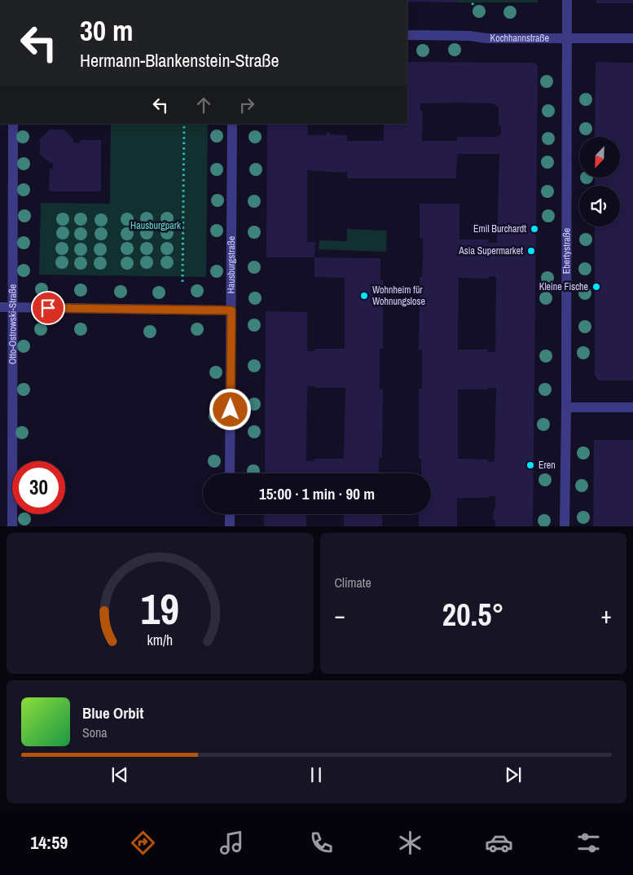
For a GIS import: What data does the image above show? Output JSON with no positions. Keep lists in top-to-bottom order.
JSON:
{
  "streets": {
    "street": [
      "Kochhannstraße",
      "Ebertystraße",
      "Hausburgstraße",
      "Otto-Ostrowski-Straße"
    ]
  },
  "crossings": [
    ["Kochhannstraße", "Ebertystraße"]
  ],
  "parks": ["Hausburgpark"],
  "places": [
    "Emil Burchardt",
    "Asia Supermarket",
    "Kleine Fische",
    "Wohnheim für Wohnungslose",
    "Eren"
  ],
  "north": "bottom left",
  "page": {
    "turn": ["30 m", "Hermann-Blankenstein-Straße"],
    "limit": "30",
    "trip": "15:00 · 1 min · 90 m",
    "tile": "Climate",
    "heat": ["−", "20.5°", "+"],
    "song": ["Blue Orbit", "Sona"],
    "tabs": "14:59",
    "gauge": ["19", "km/h"]
  }
}
